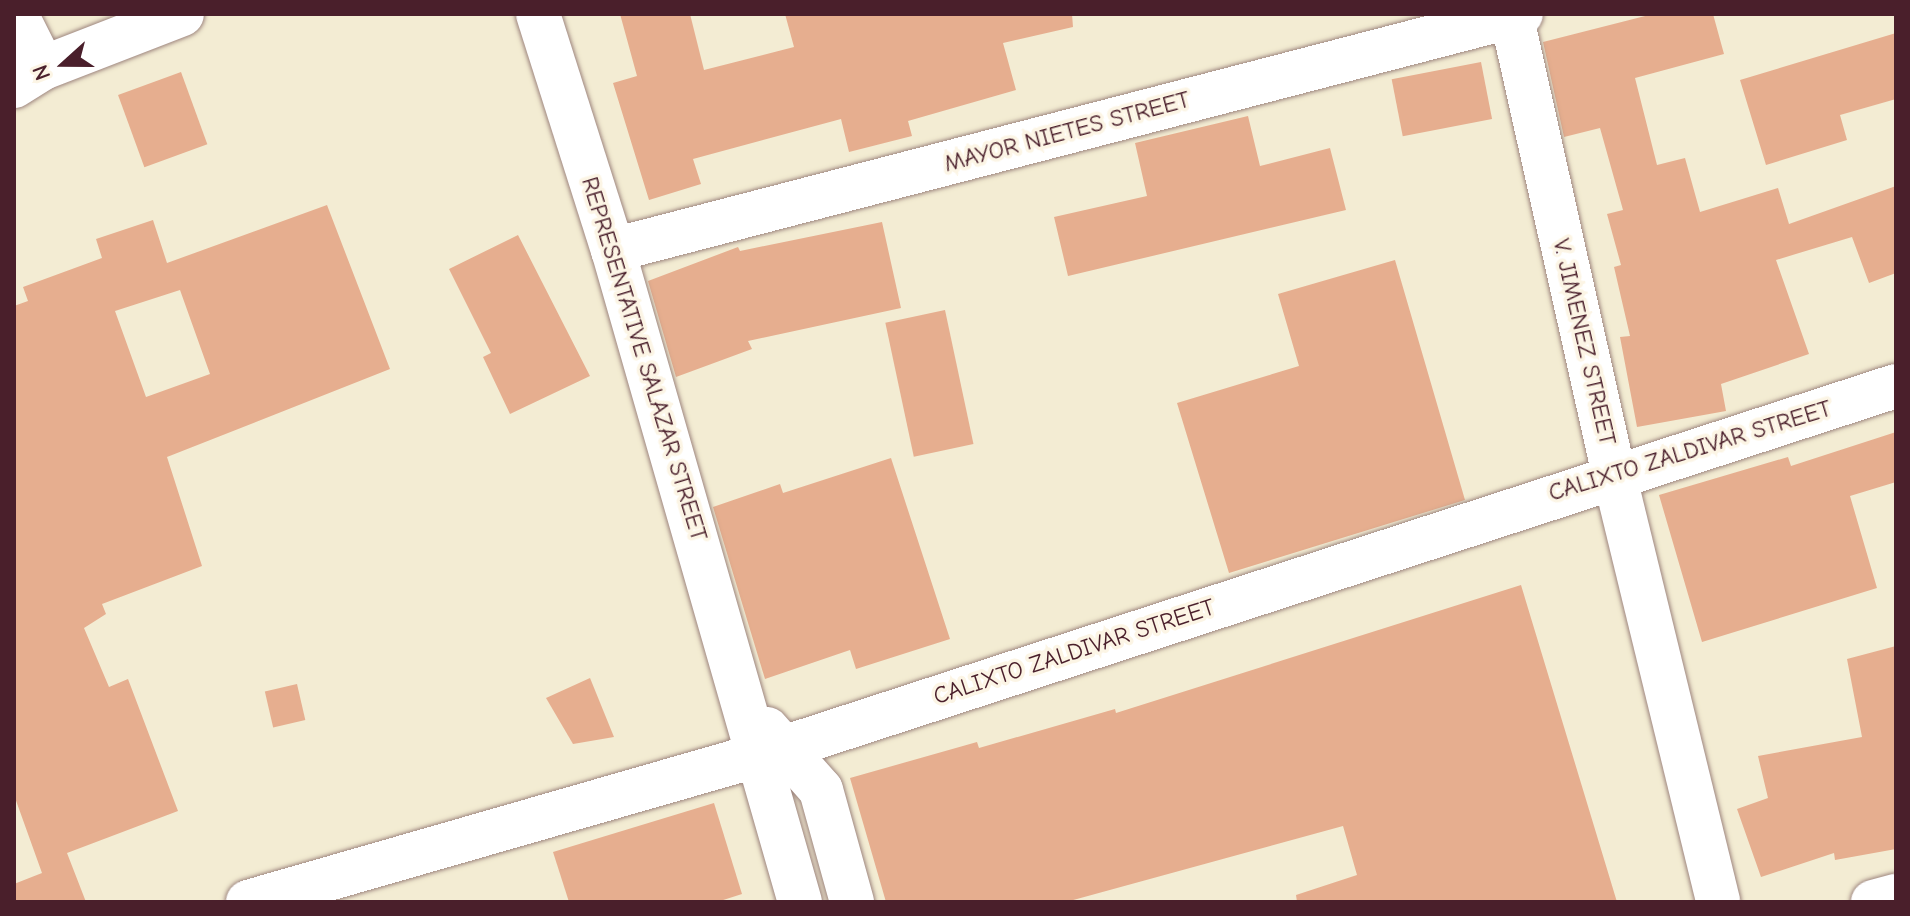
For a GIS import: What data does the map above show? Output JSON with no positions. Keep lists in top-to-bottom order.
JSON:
{
  "streets": {
    "street": [
      "MAYOR NIETES STREET",
      "V. JIMENEZ STREET",
      "REPRESENTATIVE SALAZAR STREET",
      "CALIXTO ZALDIVAR STREET"
    ]
  },
  "crossings": [
    ["MAYOR NIETES STREET", "V. JIMENEZ STREET"],
    ["MAYOR NIETES STREET", "REPRESENTATIVE SALAZAR STREET"],
    ["V. JIMENEZ STREET", "CALIXTO ZALDIVAR STREET"],
    ["REPRESENTATIVE SALAZAR STREET", "CALIXTO ZALDIVAR STREET"]
  ],
  "north": "left"
}
